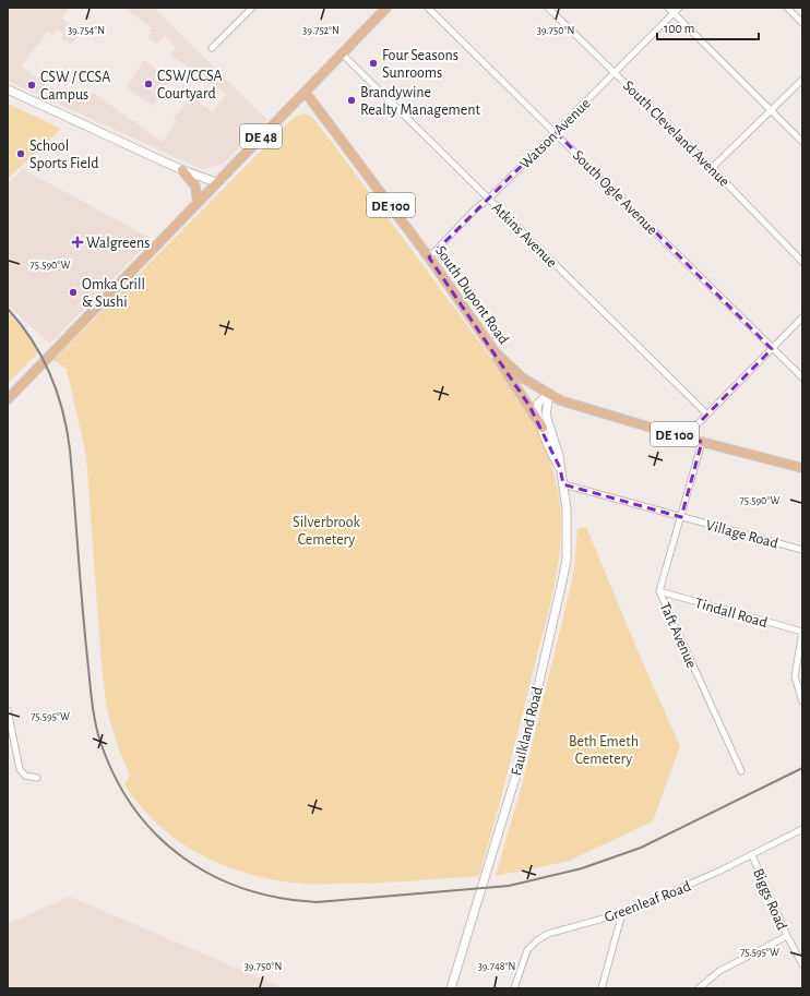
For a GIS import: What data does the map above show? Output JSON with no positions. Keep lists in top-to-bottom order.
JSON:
{
  "streets": {
    "main road": [
      "DE 48",
      "DE 100",
      "South Dupont Road",
      "Faulkland Road"
    ],
    "street": [
      "Watson Avenue",
      "South Cleveland Avenue",
      "South Ogle Avenue",
      "Atkins Avenue",
      "Village Road",
      "Tindall Road",
      "Taft Avenue",
      "Biggs Road",
      "Greenleaf Road"
    ]
  },
  "crossings": [
    ["Watson Avenue", "South Cleveland Avenue"],
    ["Watson Avenue", "South Ogle Avenue"],
    ["Watson Avenue", "Atkins Avenue"],
    ["Watson Avenue", "South Dupont Road"],
    ["DE 48", "Atkins Avenue"],
    ["DE 48", "South Dupont Road"],
    ["South Dupont Road", "Taft Avenue"],
    ["South Dupont Road", "Faulkland Road"],
    ["Village Road", "Taft Avenue"],
    ["Village Road", "Faulkland Road"],
    ["Tindall Road", "Taft Avenue"],
    ["Biggs Road", "Greenleaf Road"]
  ],
  "parks": ["Silverbrook Cemetery", "Beth Emeth Cemetery"],
  "places": {
    "other": [
      "Four Seasons Sunrooms",
      "CSW/CCSA Courtyard",
      "CSW / CCSA Campus",
      "Brandywine Realty Management",
      "School Sports Field",
      "Omka Grill & Sushi"
    ],
    "health": ["Walgreens"]
  },
  "scale_bar": "100 m",
  "coordinates": [
    "39.754°N",
    "39.752°N",
    "39.750°N",
    "75.590°W",
    "75.595°W",
    "39.748°N"
  ]
}
